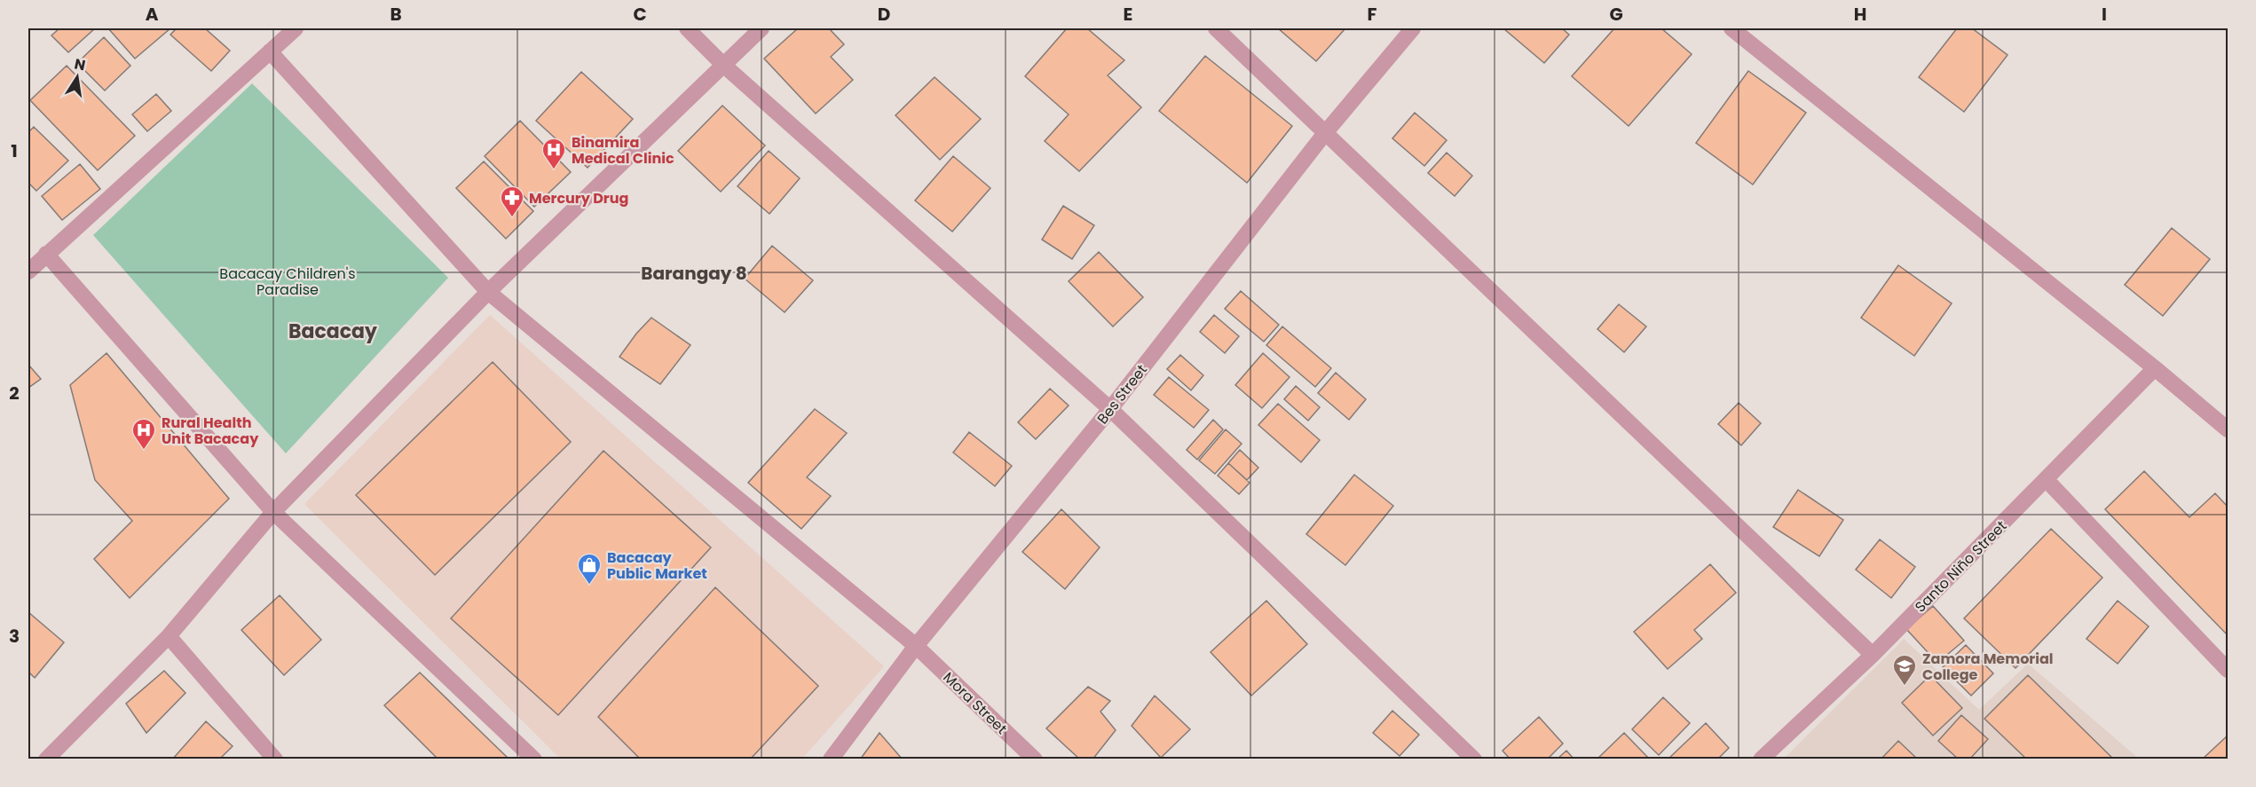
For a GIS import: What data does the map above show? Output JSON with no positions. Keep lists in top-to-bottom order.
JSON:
{
  "streets": {
    "street": ["Bes Street", "Santo Niño Street", "Mora Street"]
  },
  "crossings": [
    ["Bes Street", "Mora Street"]
  ],
  "districts": ["Barangay 8", "Bacacay"],
  "parks": ["Bacacay Children's Paradise"],
  "places": {
    "hospital": ["Binamira Medical Clinic", "Rural Health Unit Bacacay"],
    "pharmacy": ["Mercury Drug"],
    "shop": ["Bacacay Public Market"],
    "school or university": ["Zamora Memorial College"]
  },
  "north": "top",
  "grid": {
    "columns": [
      "A",
      "B",
      "C",
      "D",
      "E",
      "F",
      "G",
      "H",
      "I"
    ],
    "rows": ["1", "2", "3"]
  }
}
